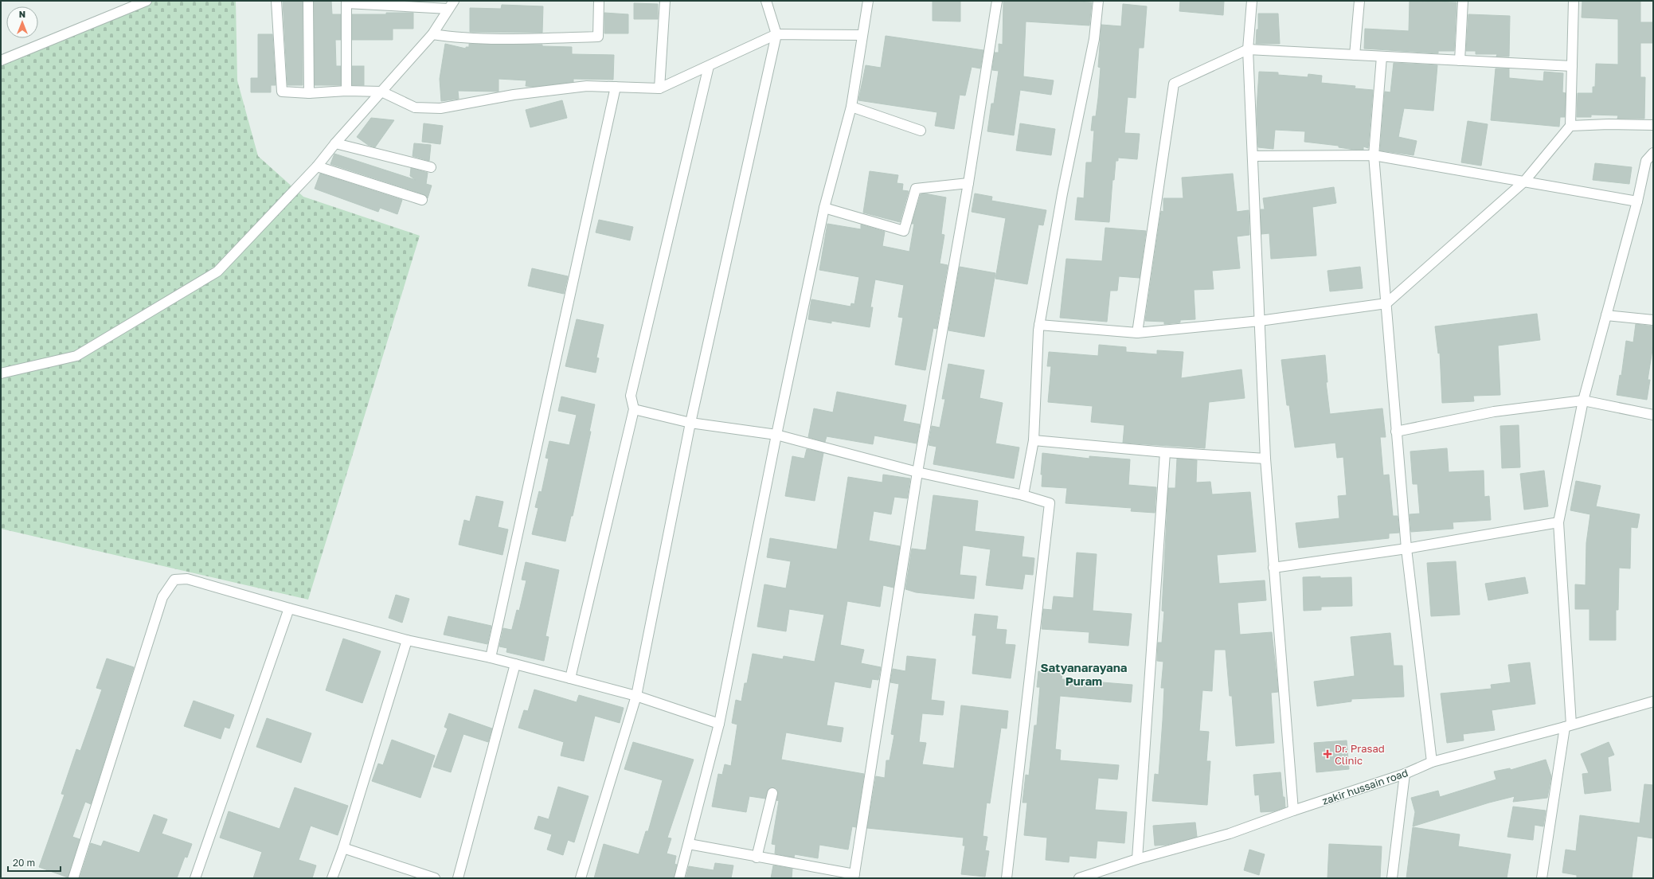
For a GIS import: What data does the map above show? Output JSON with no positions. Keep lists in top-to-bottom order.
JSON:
{
  "streets": {
    "street": ["zakir hussain road"]
  },
  "districts": ["Satyanarayana Puram"],
  "places": {
    "health": ["Dr. Prasad Clinic"]
  },
  "scale_bar": "20 m",
  "north": "top"
}
